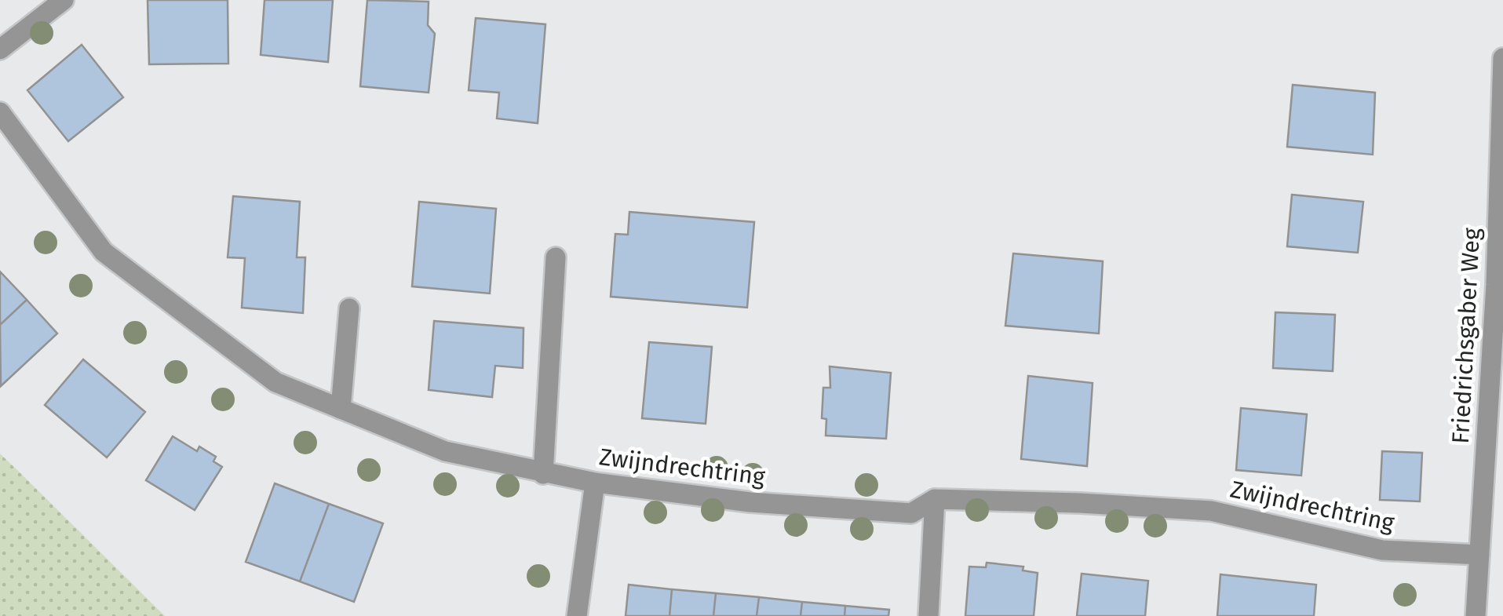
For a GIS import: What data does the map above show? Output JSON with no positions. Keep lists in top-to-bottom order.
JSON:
{
  "streets": {
    "street": ["Friedrichsgaber Weg", "Zwijndrechtring"]
  },
  "crossings": [
    ["Friedrichsgaber Weg", "Zwijndrechtring"]
  ]
}
